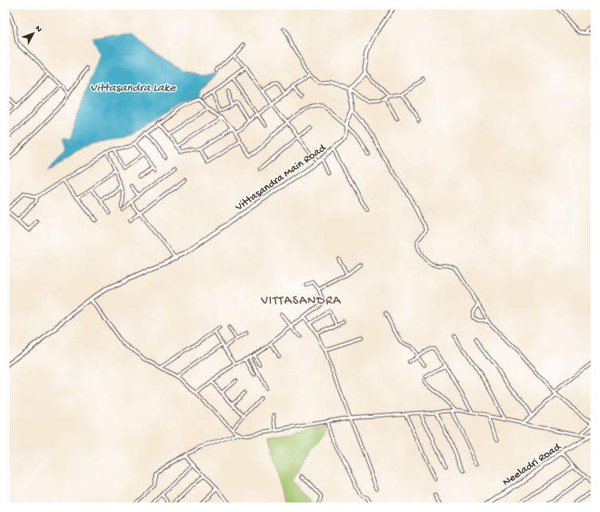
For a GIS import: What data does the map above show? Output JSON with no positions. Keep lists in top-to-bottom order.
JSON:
{
  "streets": {
    "street": ["Vittasandra Main Road", "Neeladri Road"]
  },
  "districts": ["VITTASANDRA"],
  "water": ["Vittasandra Lake"],
  "north": "top right"
}
